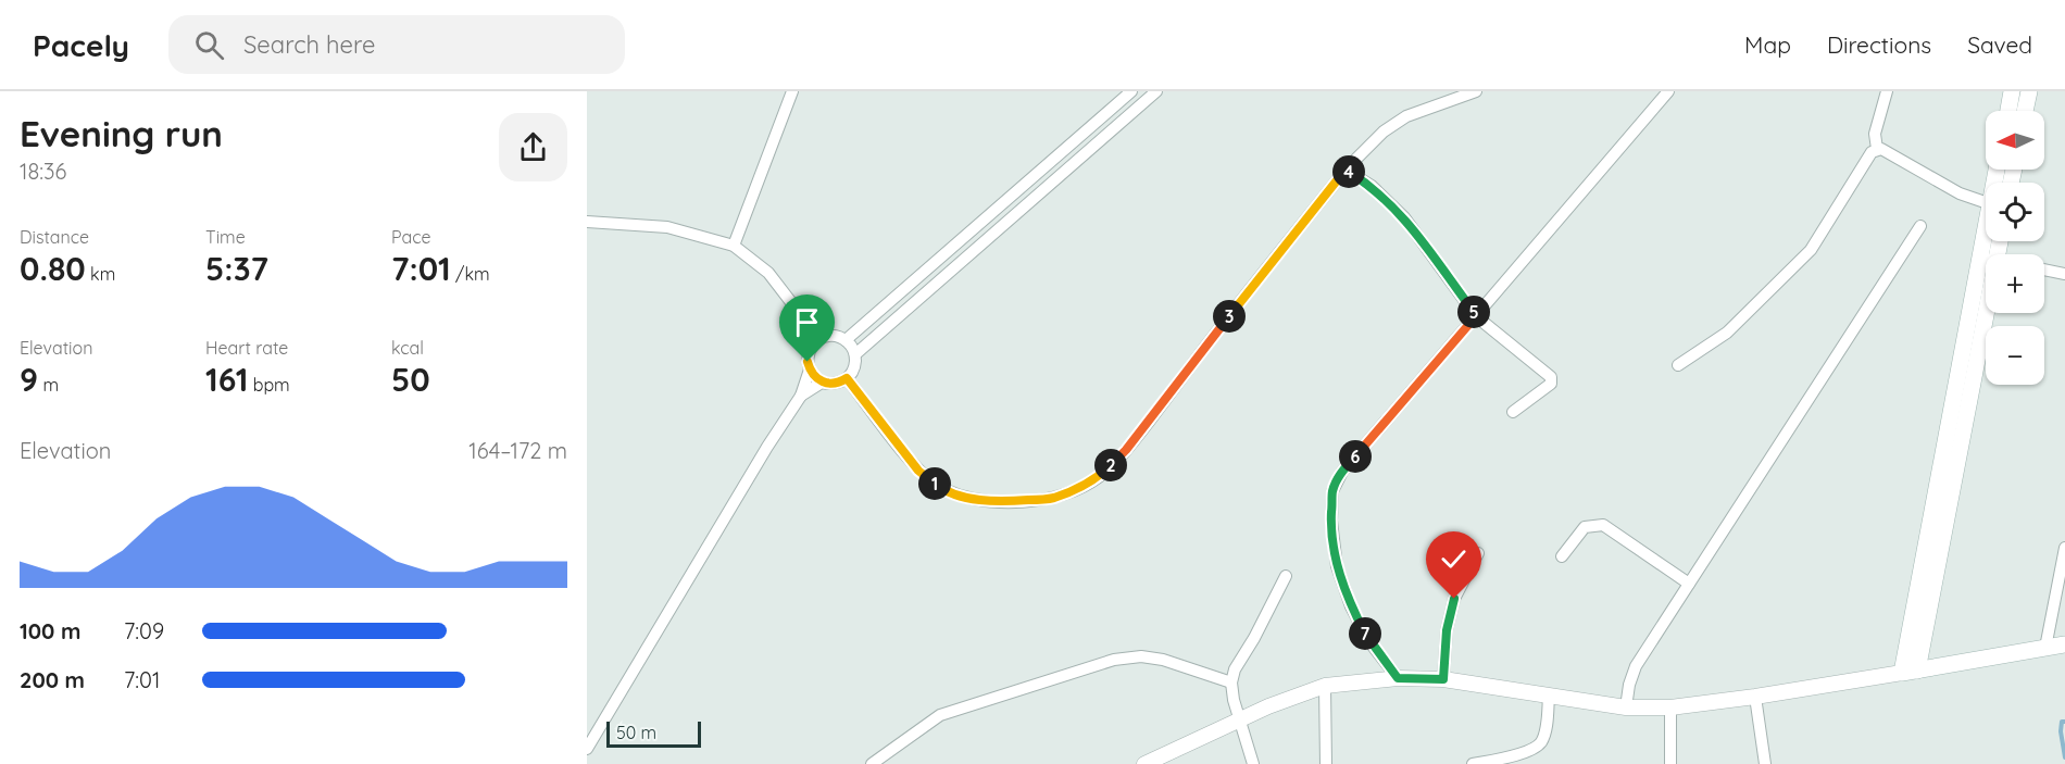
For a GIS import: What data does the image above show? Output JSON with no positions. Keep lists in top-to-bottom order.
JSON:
{
  "scale_bar": "50 m",
  "north": "left",
  "page": {
    "header": "Pacely",
    "search": "Search here",
    "nav": ["Map", "Directions", "Saved"],
    "heading": ["Evening run", "18:36"],
    "map_buttons": ["+", "−"],
    "pins": [
      "4",
      "5",
      "3",
      "6",
      "2",
      "1",
      "7"
    ],
    "stats": [
      ["Distance", "0.80 km"],
      ["Time", "5:37"],
      ["Pace", "7:01 /km"],
      ["Elevation", "9 m"],
      ["Heart rate", "161 bpm"],
      ["kcal", "50"]
    ],
    "chart": ["Elevation", "164–172 m"],
    "list": [
      {
        "name": "100 m",
        "note": "7:09"
      },
      {
        "name": "200 m",
        "note": "7:01"
      }
    ],
    "scale": "50 m"
  }
}
